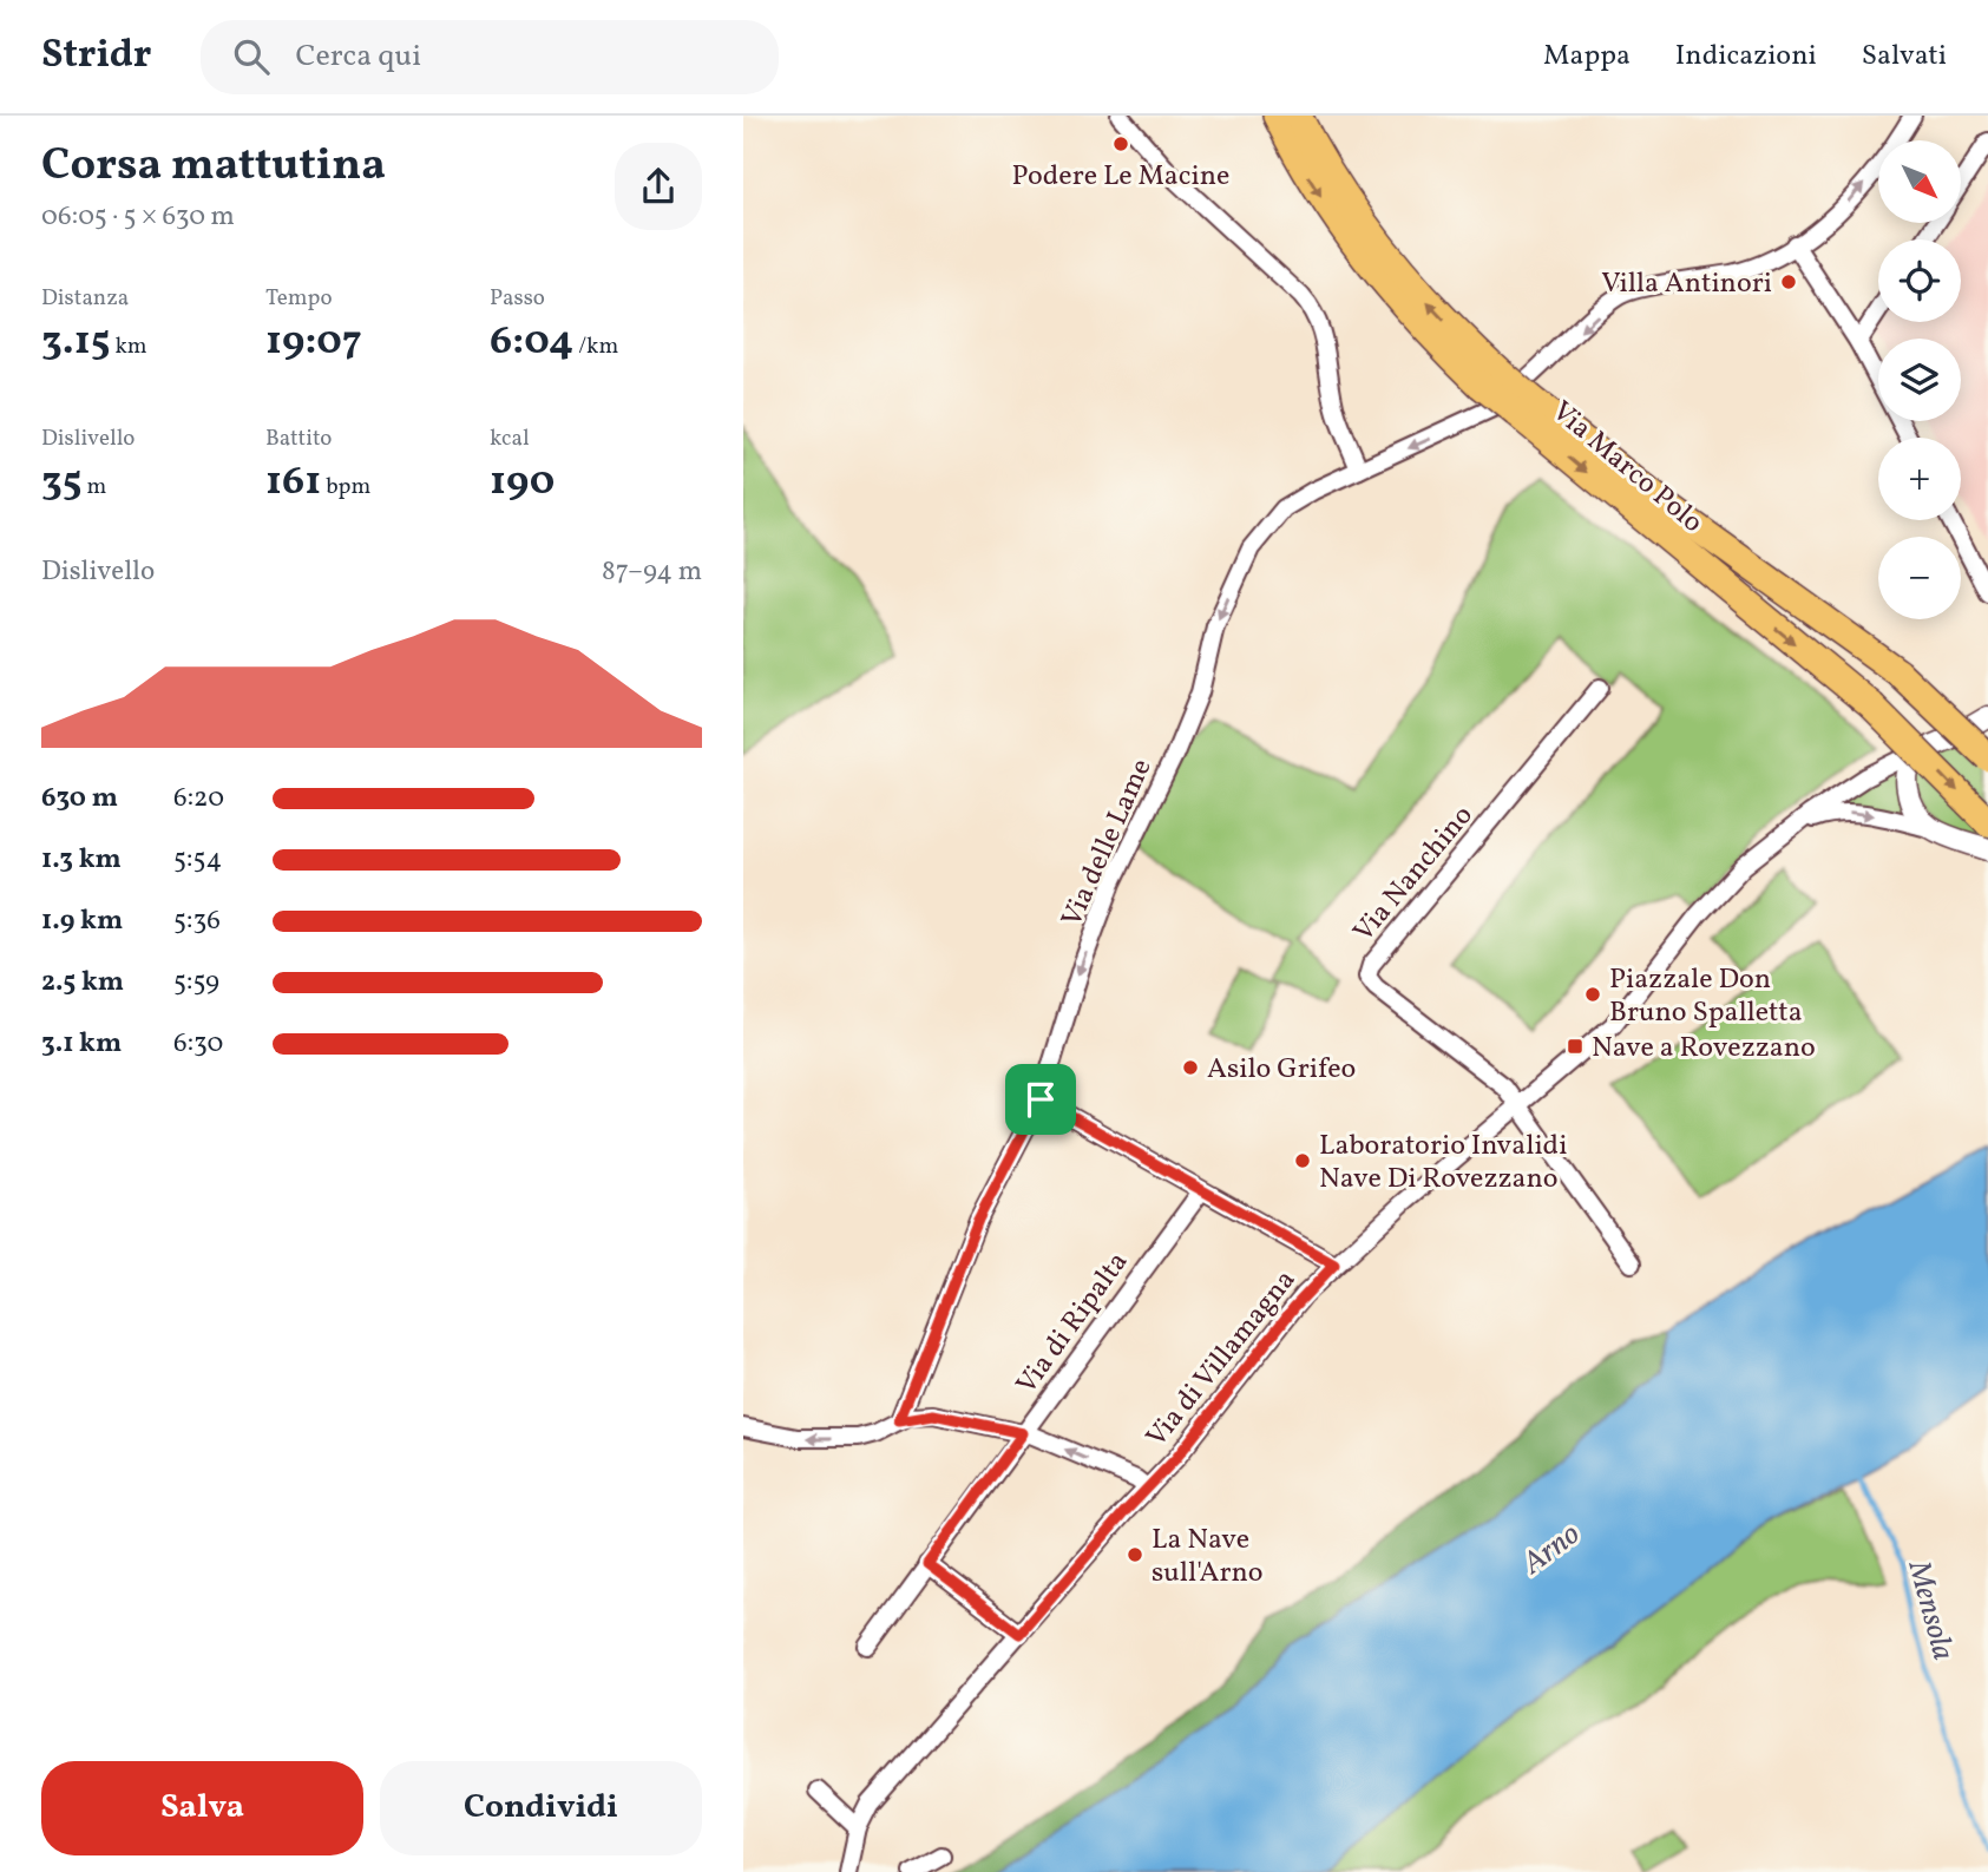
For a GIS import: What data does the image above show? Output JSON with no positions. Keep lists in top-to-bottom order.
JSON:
{
  "streets": {
    "highway": ["Via Marco Polo"],
    "street": [
      "Via delle Lame",
      "Via Nanchino",
      "Via di Ripalta",
      "Via di Villamagna"
    ]
  },
  "crossings": [
    ["Via Marco Polo", "Via delle Lame"],
    ["Via Nanchino", "Via di Villamagna"]
  ],
  "water": ["Arno", "Mensola"],
  "places": {
    "other": [
      "Podere Le Macine",
      "Villa Antinori",
      "Piazzale Don Bruno Spalletta",
      "Asilo Grifeo",
      "Laboratorio Invalidi Nave Di Rovezzano",
      "La Nave sull'Arno"
    ],
    "transit": ["Nave a Rovezzano"]
  },
  "north": "bottom right",
  "page": {
    "header": "Stridr",
    "search": "Cerca qui",
    "nav": ["Mappa", "Indicazioni", "Salvati"],
    "heading": ["Corsa mattutina", "06:05 · 5 × 630 m"],
    "map_buttons": ["+", "−"],
    "stats": [
      ["Distanza", "3.15 km"],
      ["Tempo", "19:07"],
      ["Passo", "6:04 /km"],
      ["Dislivello", "35 m"],
      ["Battito", "161 bpm"],
      ["kcal", "190"]
    ],
    "chart": ["Dislivello", "87–94 m"],
    "list": [
      {
        "name": "630 m",
        "note": "6:20"
      },
      {
        "name": "1.3 km",
        "note": "5:54"
      },
      {
        "name": "1.9 km",
        "note": "5:36"
      },
      {
        "name": "2.5 km",
        "note": "5:59"
      },
      {
        "name": "3.1 km",
        "note": "6:30"
      }
    ],
    "buttons": ["Salva", "Condividi"]
  }
}
